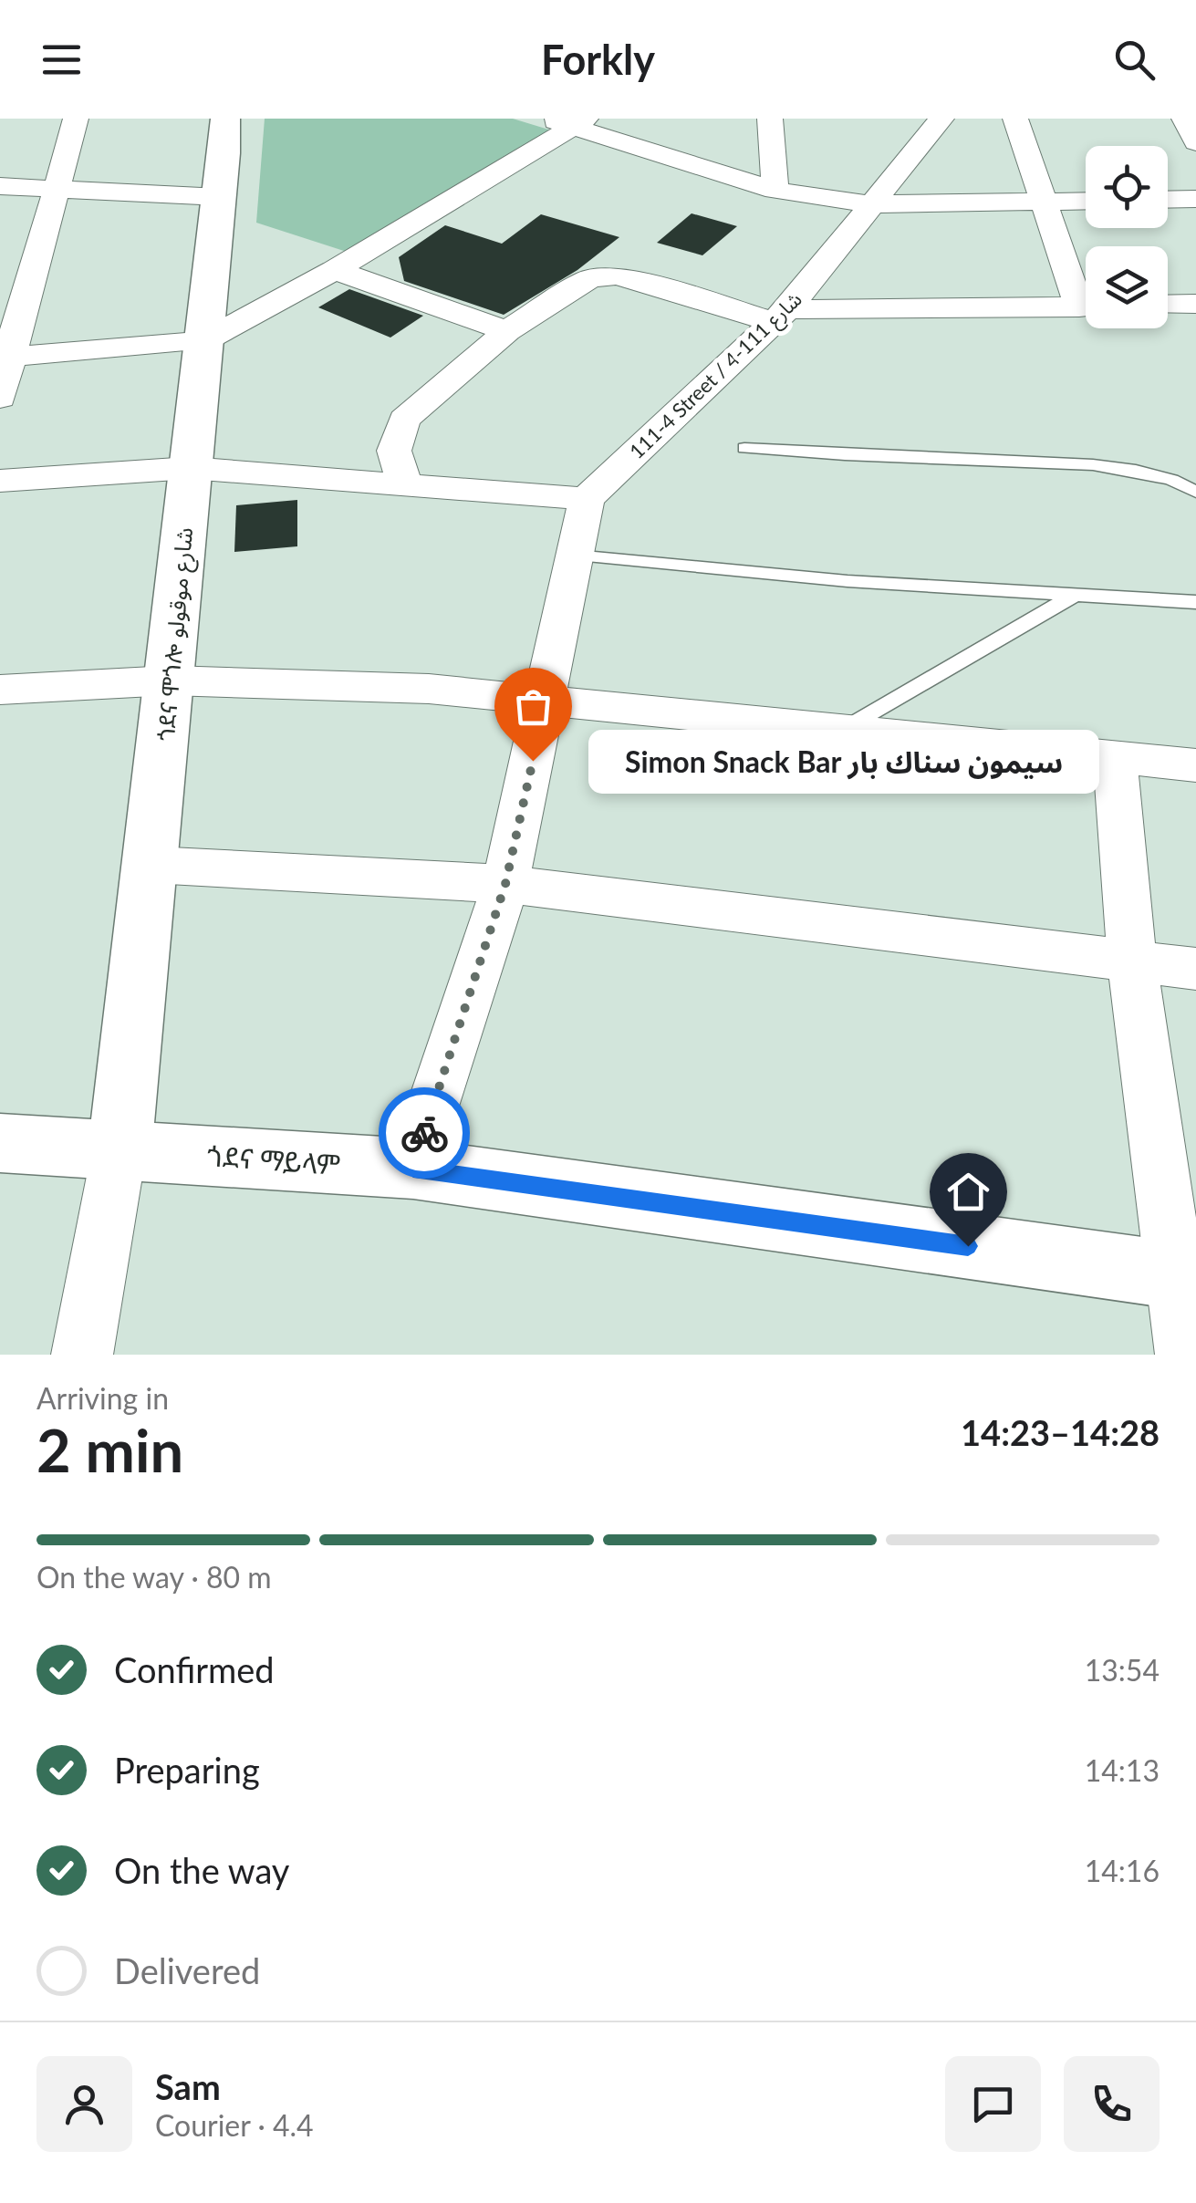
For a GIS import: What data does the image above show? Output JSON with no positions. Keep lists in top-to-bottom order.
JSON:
{
  "streets": {
    "street": ["111-4 Street / شارع 111-4", "ጎደና ሞጎሎ شارع موقولو", "ጎደና ማይላም"]
  },
  "crossings": [
    ["ጎደና ሞጎሎ شارع موقولو", "ጎደና ማይላም"]
  ],
  "places": ["Simon Snack Bar سيمون سناك بار"],
  "page": {
    "header": "Forkly",
    "bubble": "Simon Snack Bar سيمون سناك بار",
    "heading": ["2 min", "Arriving in", "14:23–14:28"],
    "panel": ["Sam", "Courier · 4.4"],
    "bar": "On the way · 80 m",
    "list": [
      ["Confirmed", "13:54"],
      ["Preparing", "14:13"],
      ["On the way", "14:16"],
      "Delivered"
    ]
  }
}
